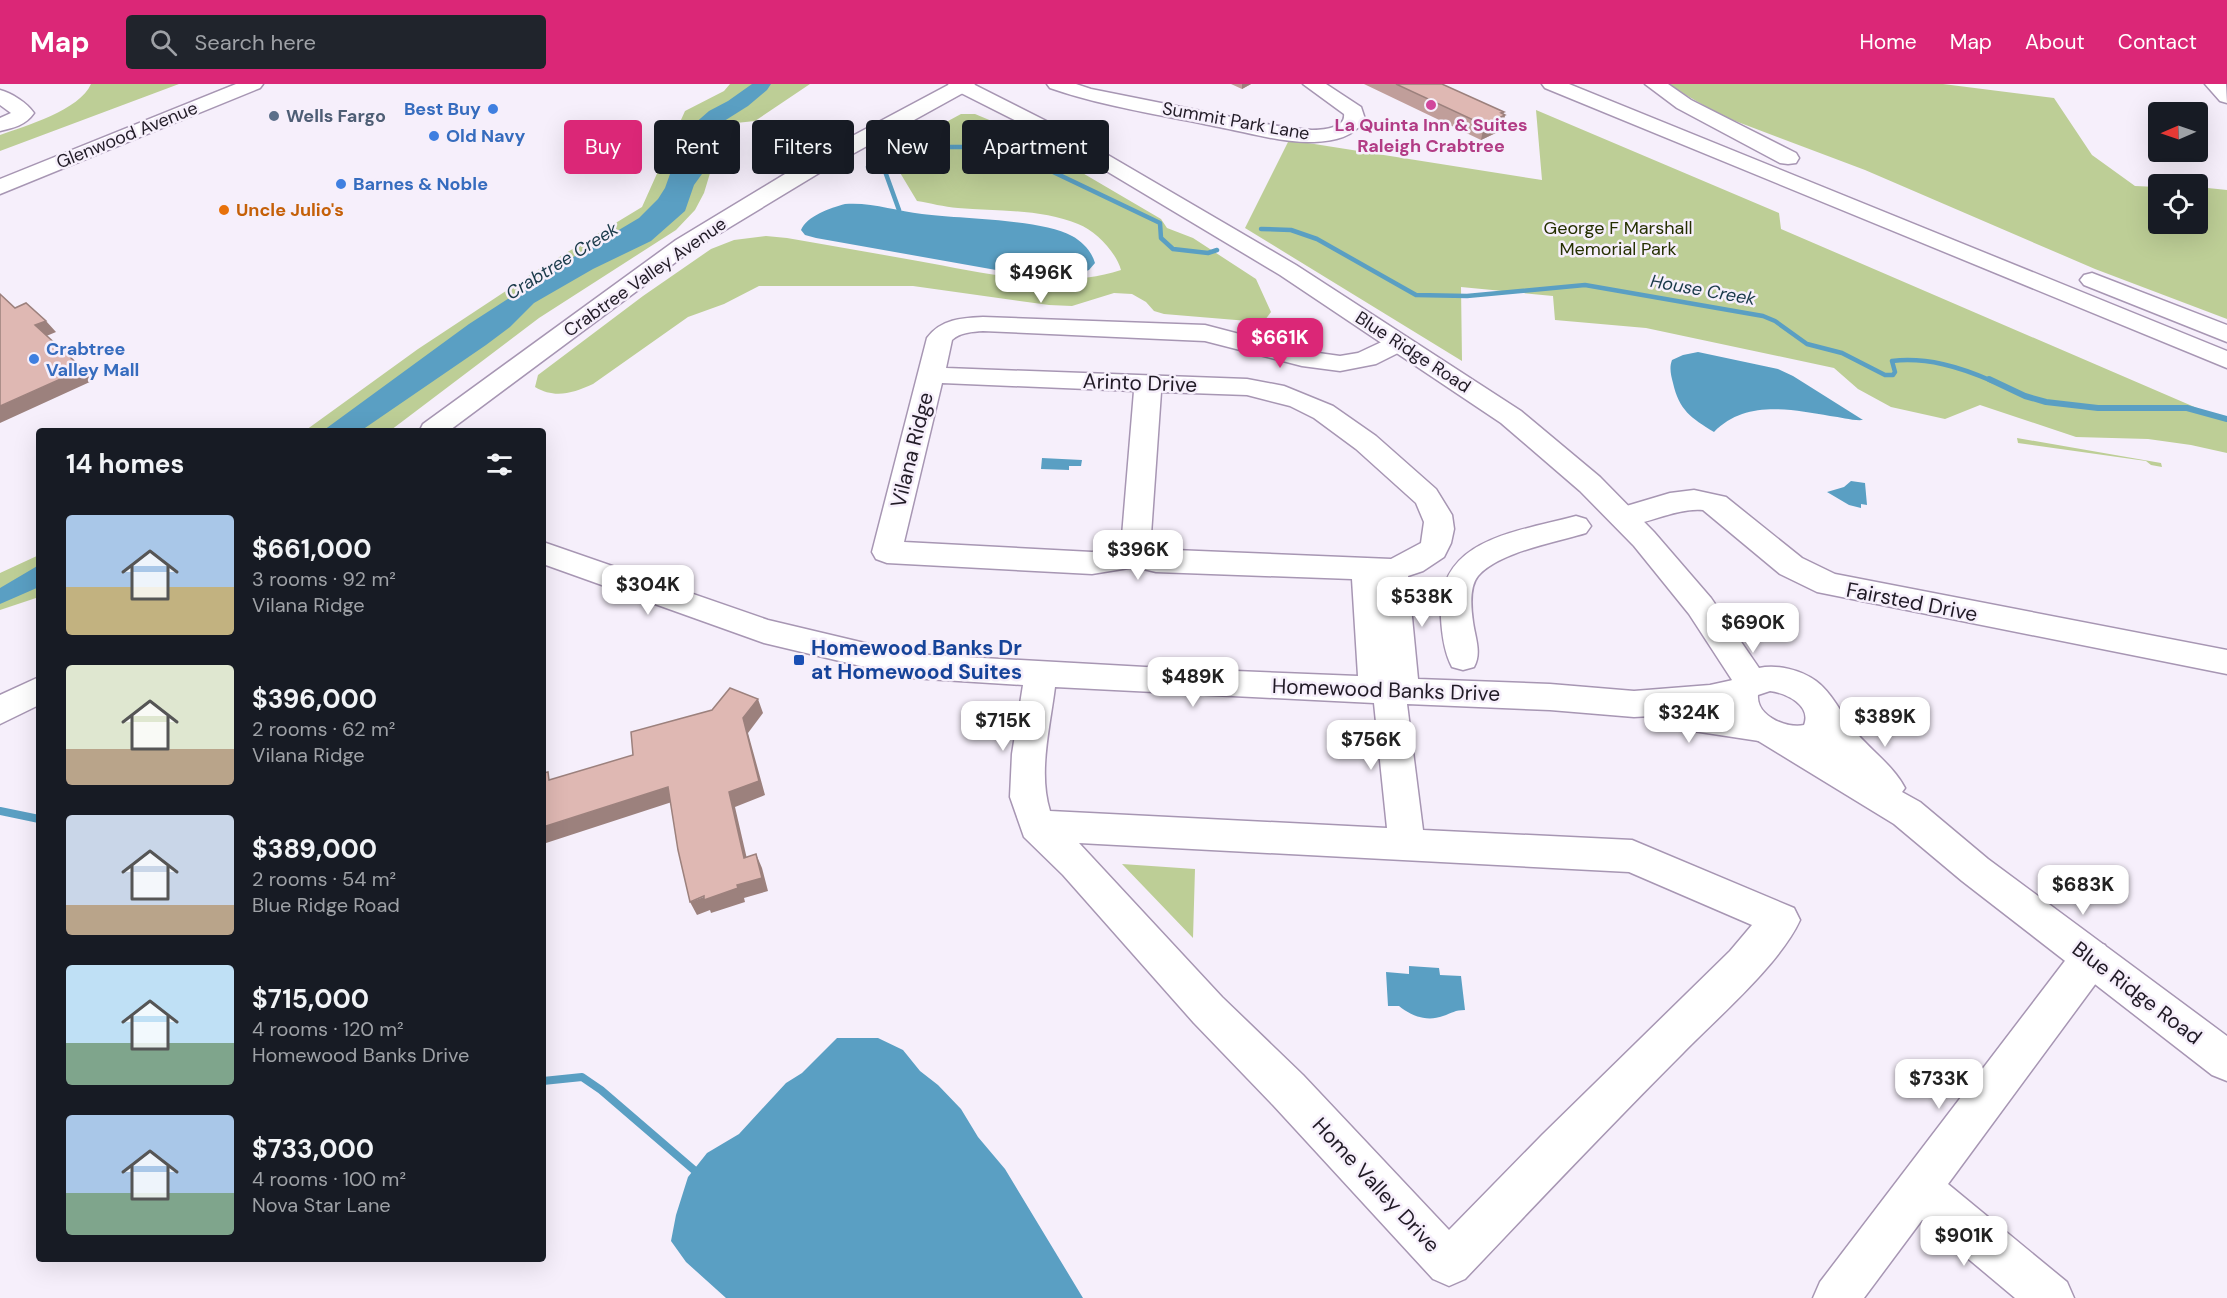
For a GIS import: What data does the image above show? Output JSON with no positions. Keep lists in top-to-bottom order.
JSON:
{
  "streets": {
    "main road": [
      "Summit Park Lane",
      "Glenwood Avenue",
      "Crabtree Valley Avenue",
      "Blue Ridge Road",
      "Arinto Drive",
      "Vilana Ridge",
      "Fairsted Drive",
      "Homewood Banks Drive",
      "Home Valley Drive"
    ]
  },
  "crossings": [
    ["Crabtree Valley Avenue", "Blue Ridge Road"],
    ["Blue Ridge Road", "Vilana Ridge"],
    ["Blue Ridge Road", "Fairsted Drive"],
    ["Blue Ridge Road", "Homewood Banks Drive"],
    ["Arinto Drive", "Vilana Ridge"]
  ],
  "water": ["Crabtree Creek", "House Creek"],
  "parks": ["George F Marshall Memorial Park"],
  "places": {
    "other": [
      "La Quinta Inn & Suites Raleigh Crabtree",
      "Best Buy",
      "Wells Fargo",
      "Old Navy",
      "Barnes & Noble",
      "Uncle Julio's",
      "Crabtree Valley Mall"
    ],
    "transit": ["Homewood Banks Dr at Homewood Suites"]
  },
  "north": "left",
  "page": {
    "header": "Map",
    "search": "Search here",
    "nav": [
      "Home",
      "Map",
      "About",
      "Contact"
    ],
    "chip": [
      "Buy",
      "Rent",
      "Filters",
      "New",
      "Apartment"
    ],
    "price": [
      "$496K",
      "$661K",
      "$396K",
      "$304K",
      "$538K",
      "$690K",
      "$489K",
      "$324K",
      "$389K",
      "$715K",
      "$756K",
      "$683K",
      "$733K",
      "$901K"
    ],
    "heading": "14 homes",
    "list": [
      {
        "name": "$661,000",
        "note": "3 rooms · 92 m² · Vilana Ridge"
      },
      {
        "name": "$396,000",
        "note": "2 rooms · 62 m² · Vilana Ridge"
      },
      {
        "name": "$389,000",
        "note": "2 rooms · 54 m² · Blue Ridge Road"
      },
      {
        "name": "$715,000",
        "note": "4 rooms · 120 m² · Homewood Banks Drive"
      },
      {
        "name": "$733,000",
        "note": "4 rooms · 100 m² · Nova Star Lane"
      }
    ]
  }
}
